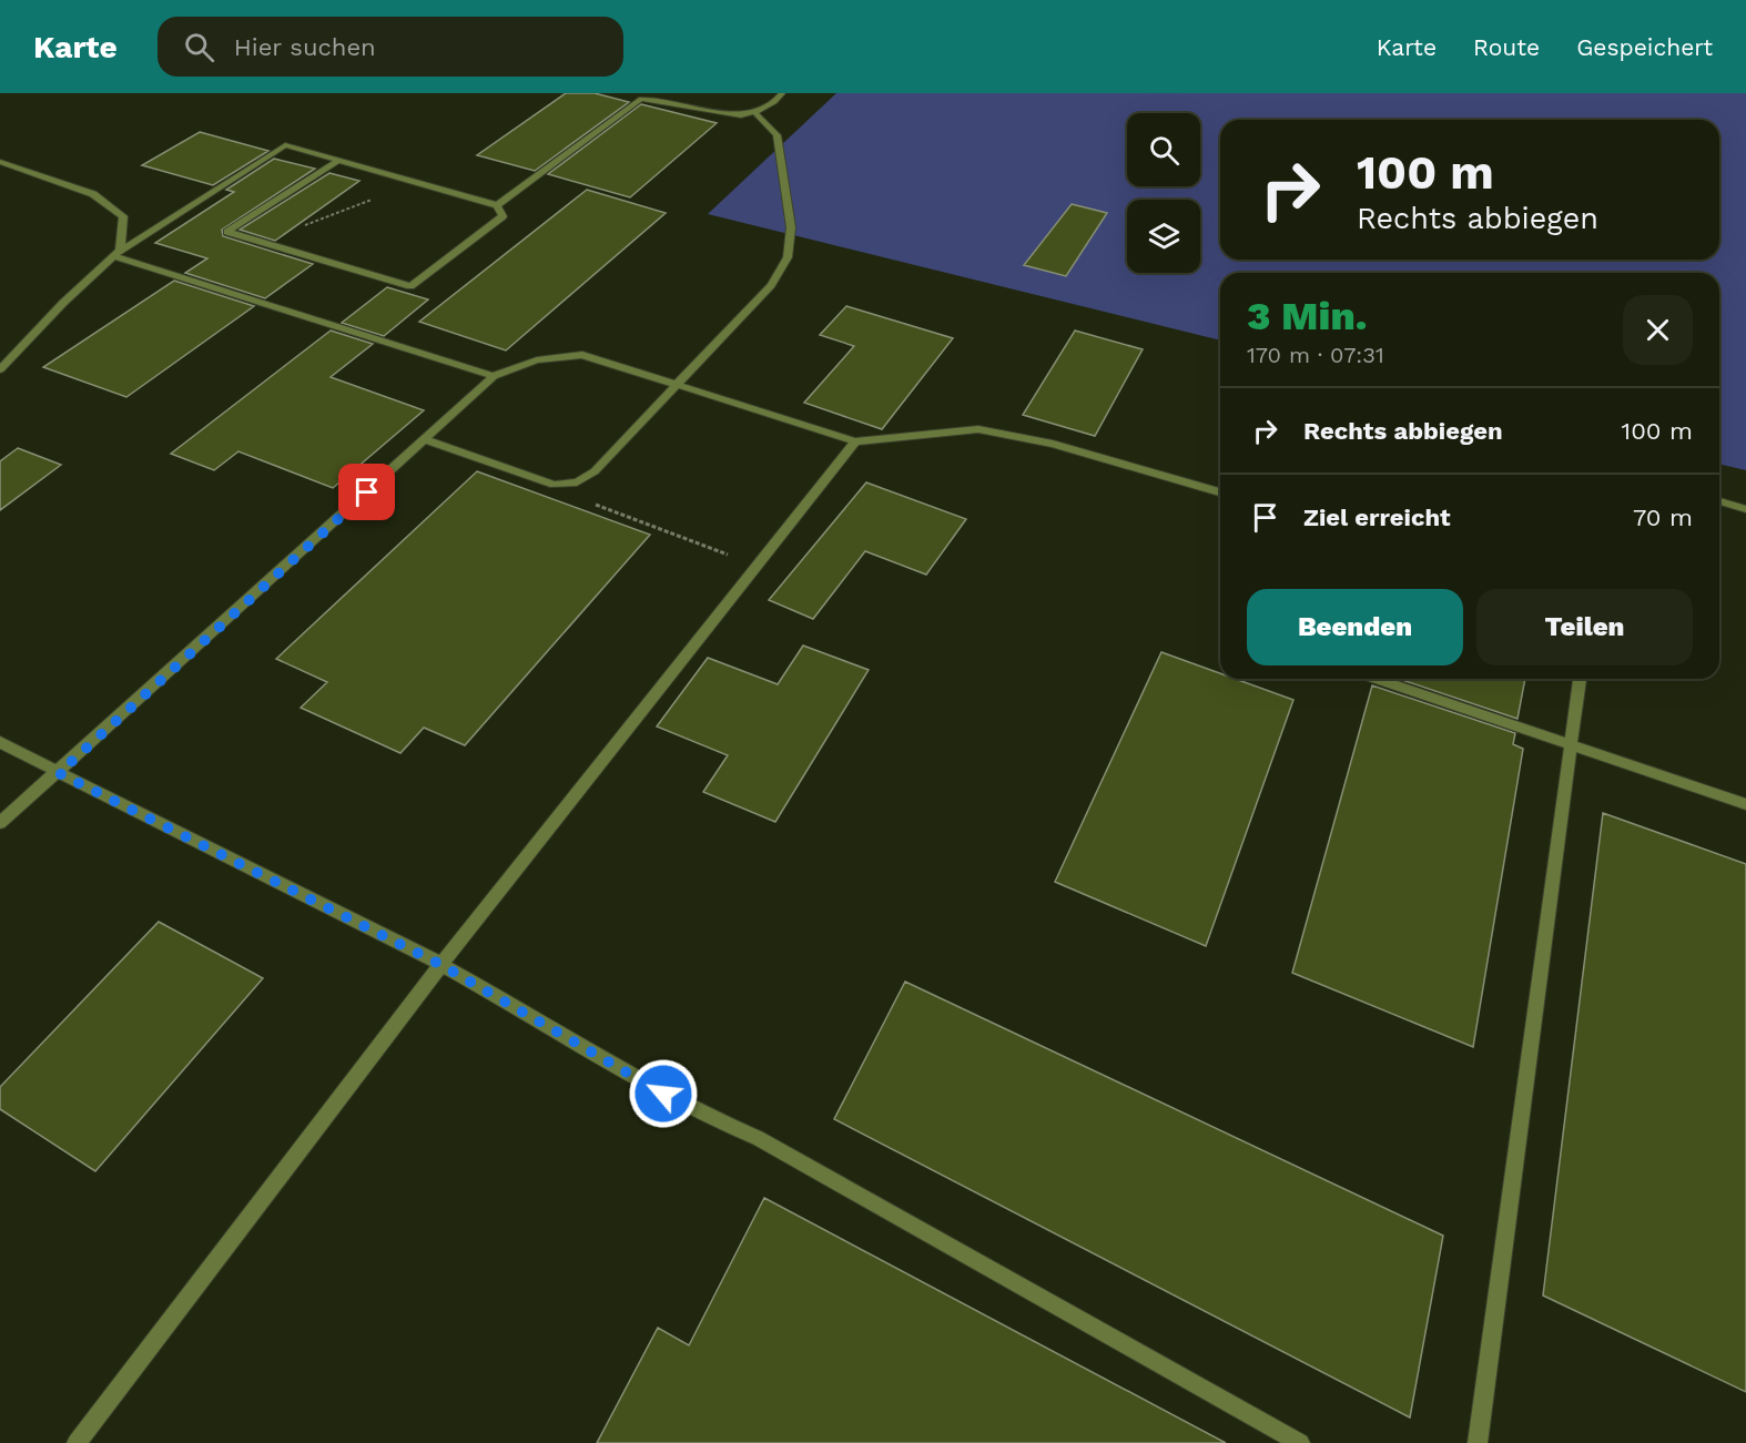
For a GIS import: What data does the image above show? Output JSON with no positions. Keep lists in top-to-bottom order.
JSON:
{
  "page": {
    "header": "Karte",
    "search": "Hier suchen",
    "nav": ["Karte", "Route", "Gespeichert"],
    "turn": ["100 m", "Rechts abbiegen"],
    "heading": ["3 Min.", "170 m · 07:31"],
    "list": [
      {
        "name": "Rechts abbiegen",
        "value": "100 m"
      },
      {
        "name": "Ziel erreicht",
        "value": "70 m"
      }
    ],
    "buttons": ["Beenden", "Teilen"]
  }
}
